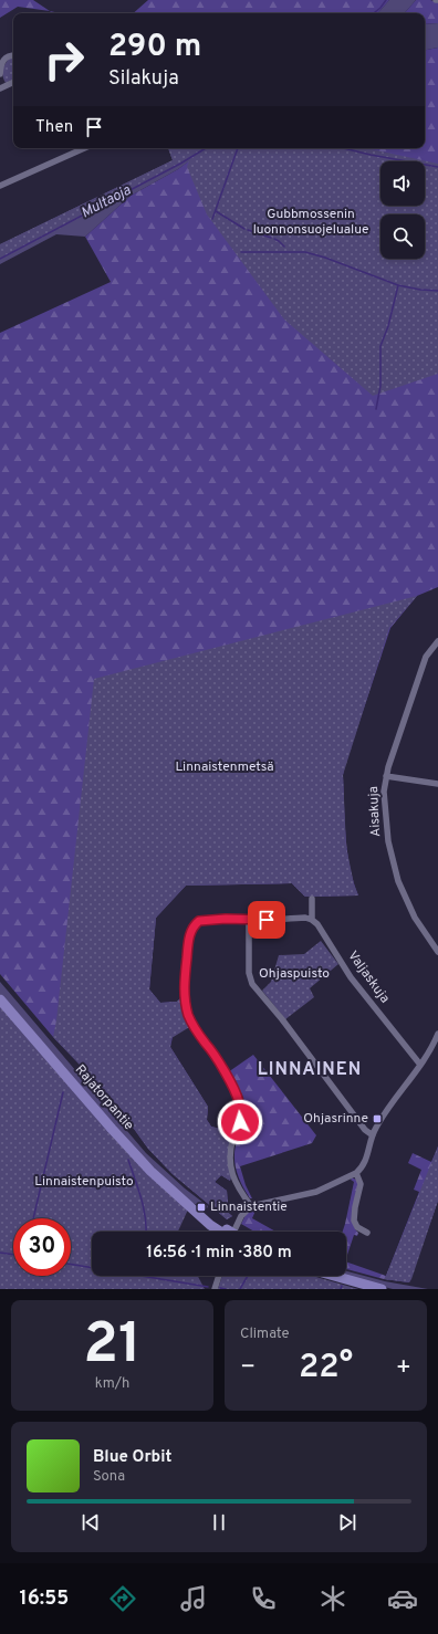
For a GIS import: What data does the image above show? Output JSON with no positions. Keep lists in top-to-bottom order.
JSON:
{
  "streets": {
    "main road": ["Rajatorpantie"],
    "street": ["Aisakuja", "Valjaskuja"]
  },
  "districts": ["LINNAINEN"],
  "water": ["Multaoja"],
  "parks": [
    "Gubbmossenin luonnonsuojelualue",
    "Linnaistenmetsä",
    "Ohjaspuisto",
    "Linnaistenpuisto"
  ],
  "places": {
    "transit": ["Ohjasrinne", "Linnaistentie"]
  },
  "page": {
    "turn": ["290 m", "Silakuja"],
    "then": "Then",
    "limit": "30",
    "trip": "16:56 · 1 min · 380 m",
    "tile": [
      ["21", "km/h"],
      "Climate"
    ],
    "heat": ["−", "22°", "+"],
    "song": ["Blue Orbit", "Sona"],
    "tabs": "16:55"
  }
}
